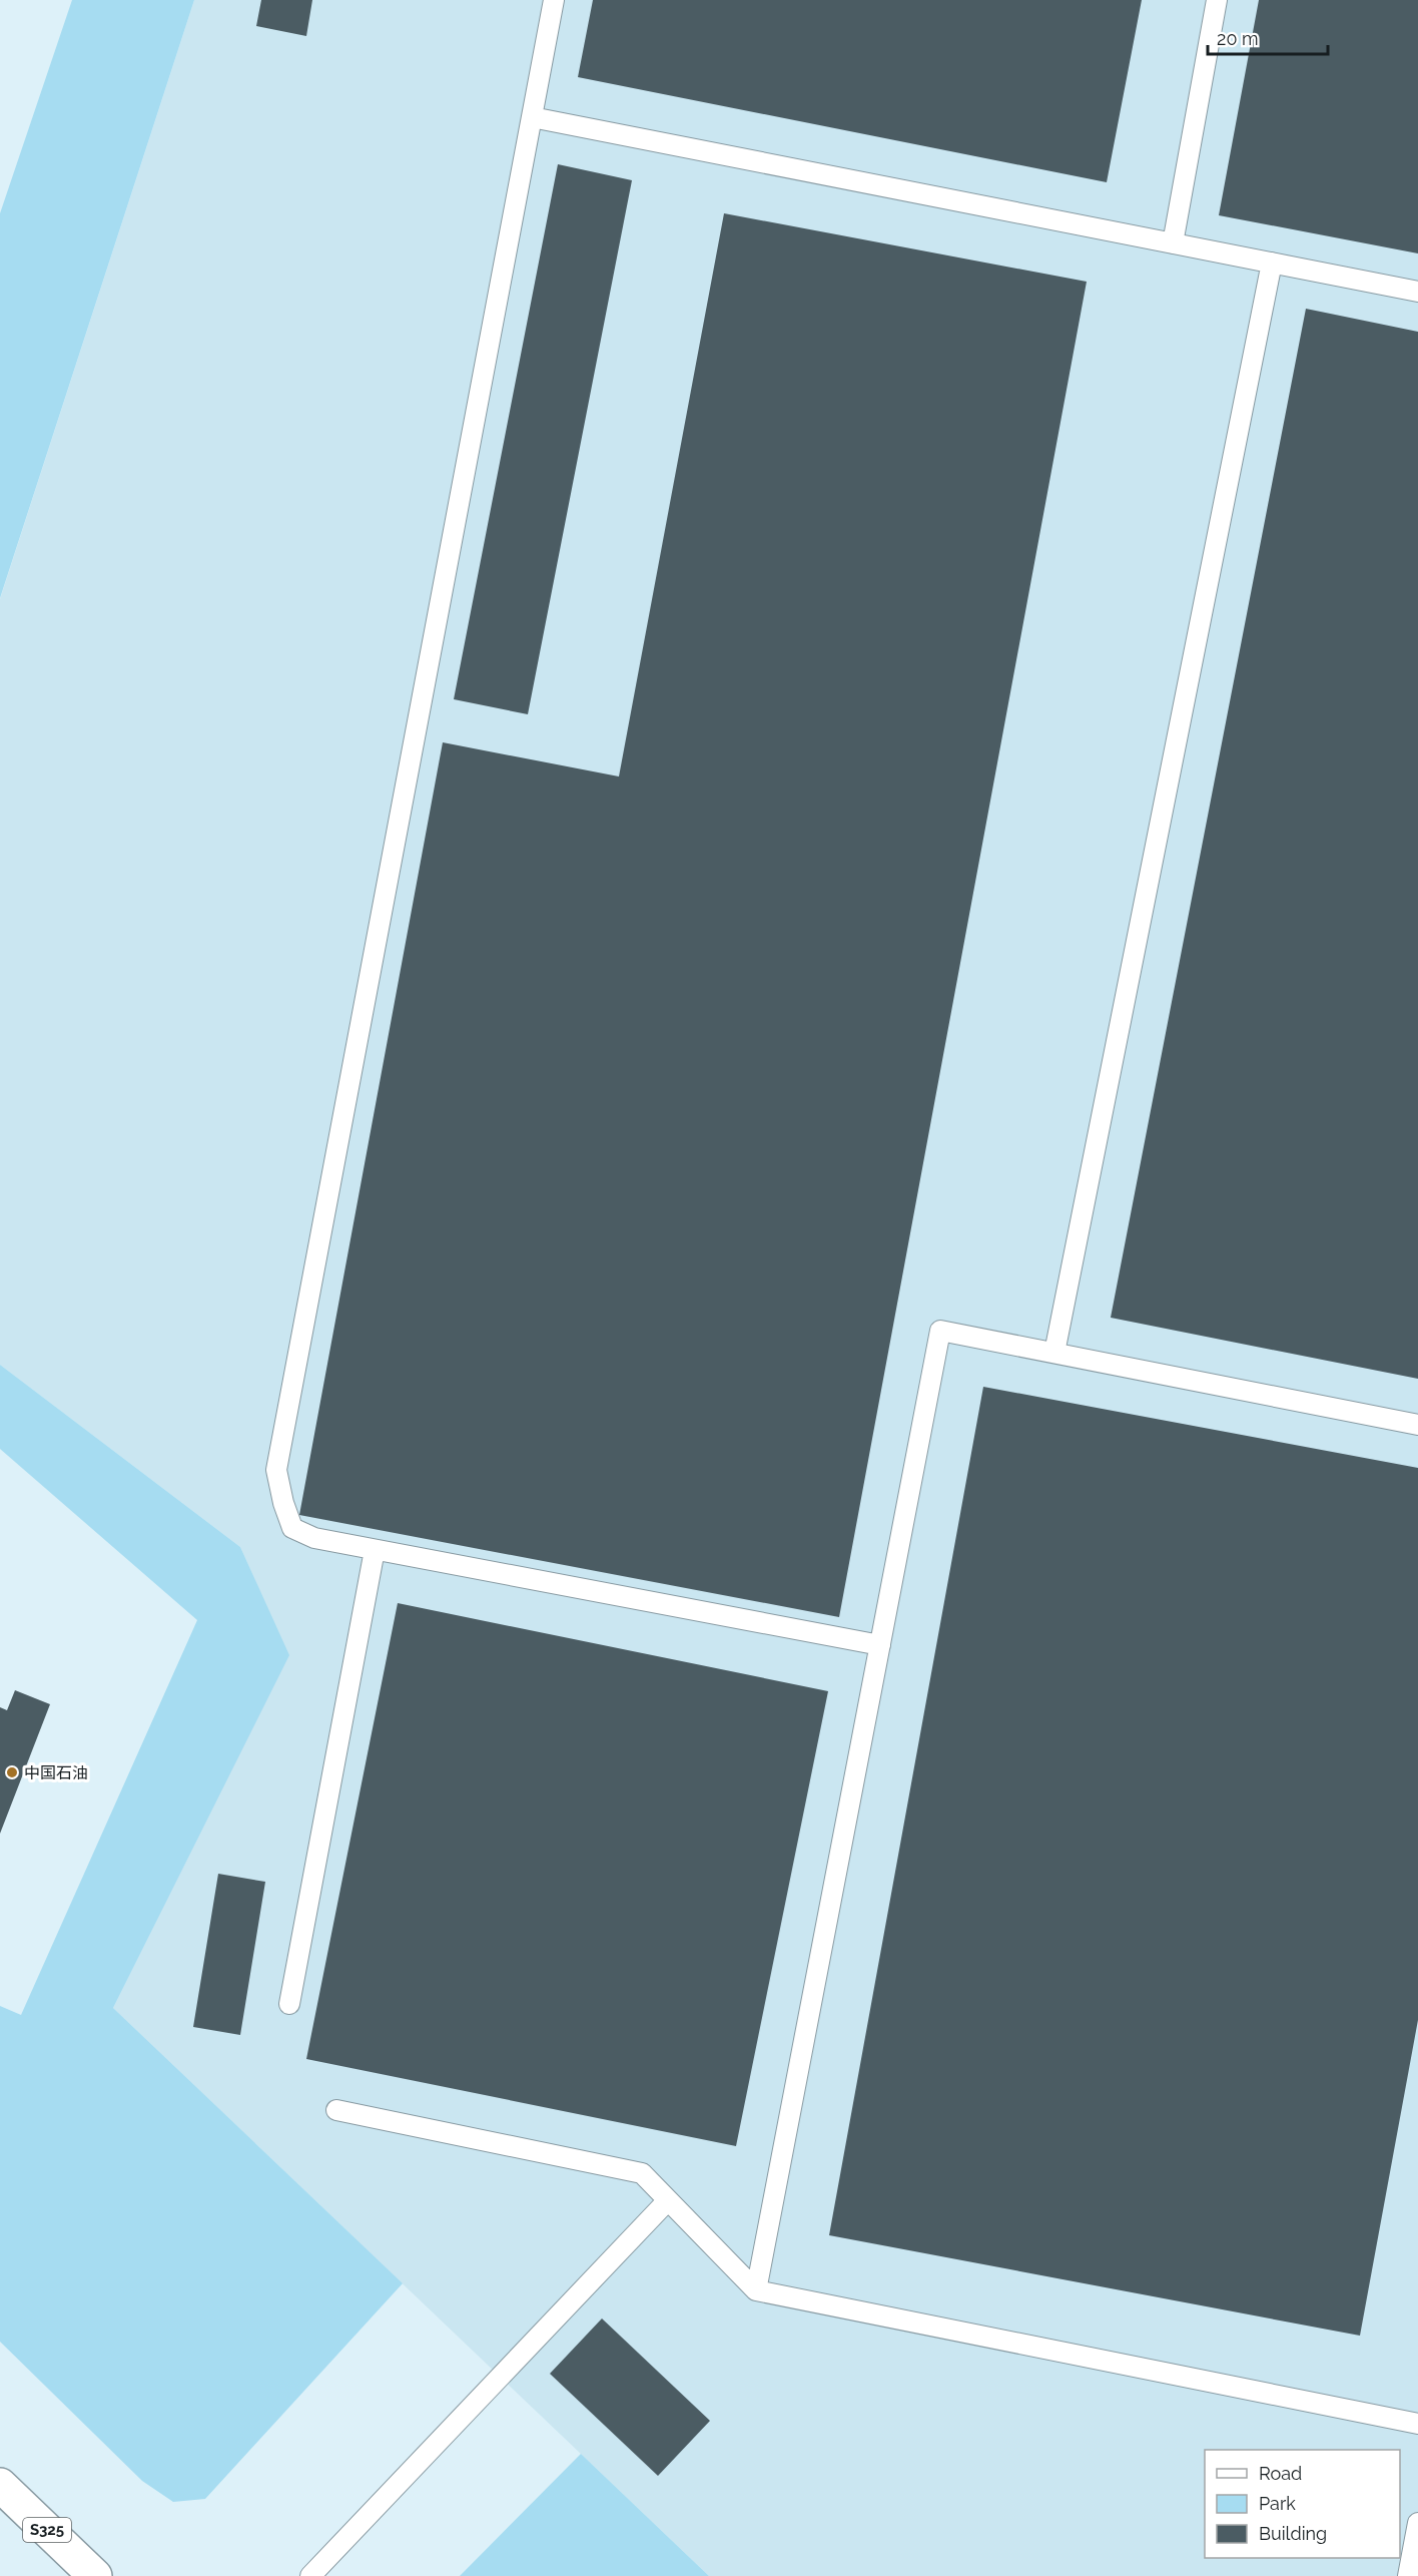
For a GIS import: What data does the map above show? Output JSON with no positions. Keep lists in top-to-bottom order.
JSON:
{
  "streets": {
    "main road": ["S325"]
  },
  "places": ["中国石油"],
  "legend": ["Road", "Park", "Building"],
  "scale_bar": "20 m"
}
